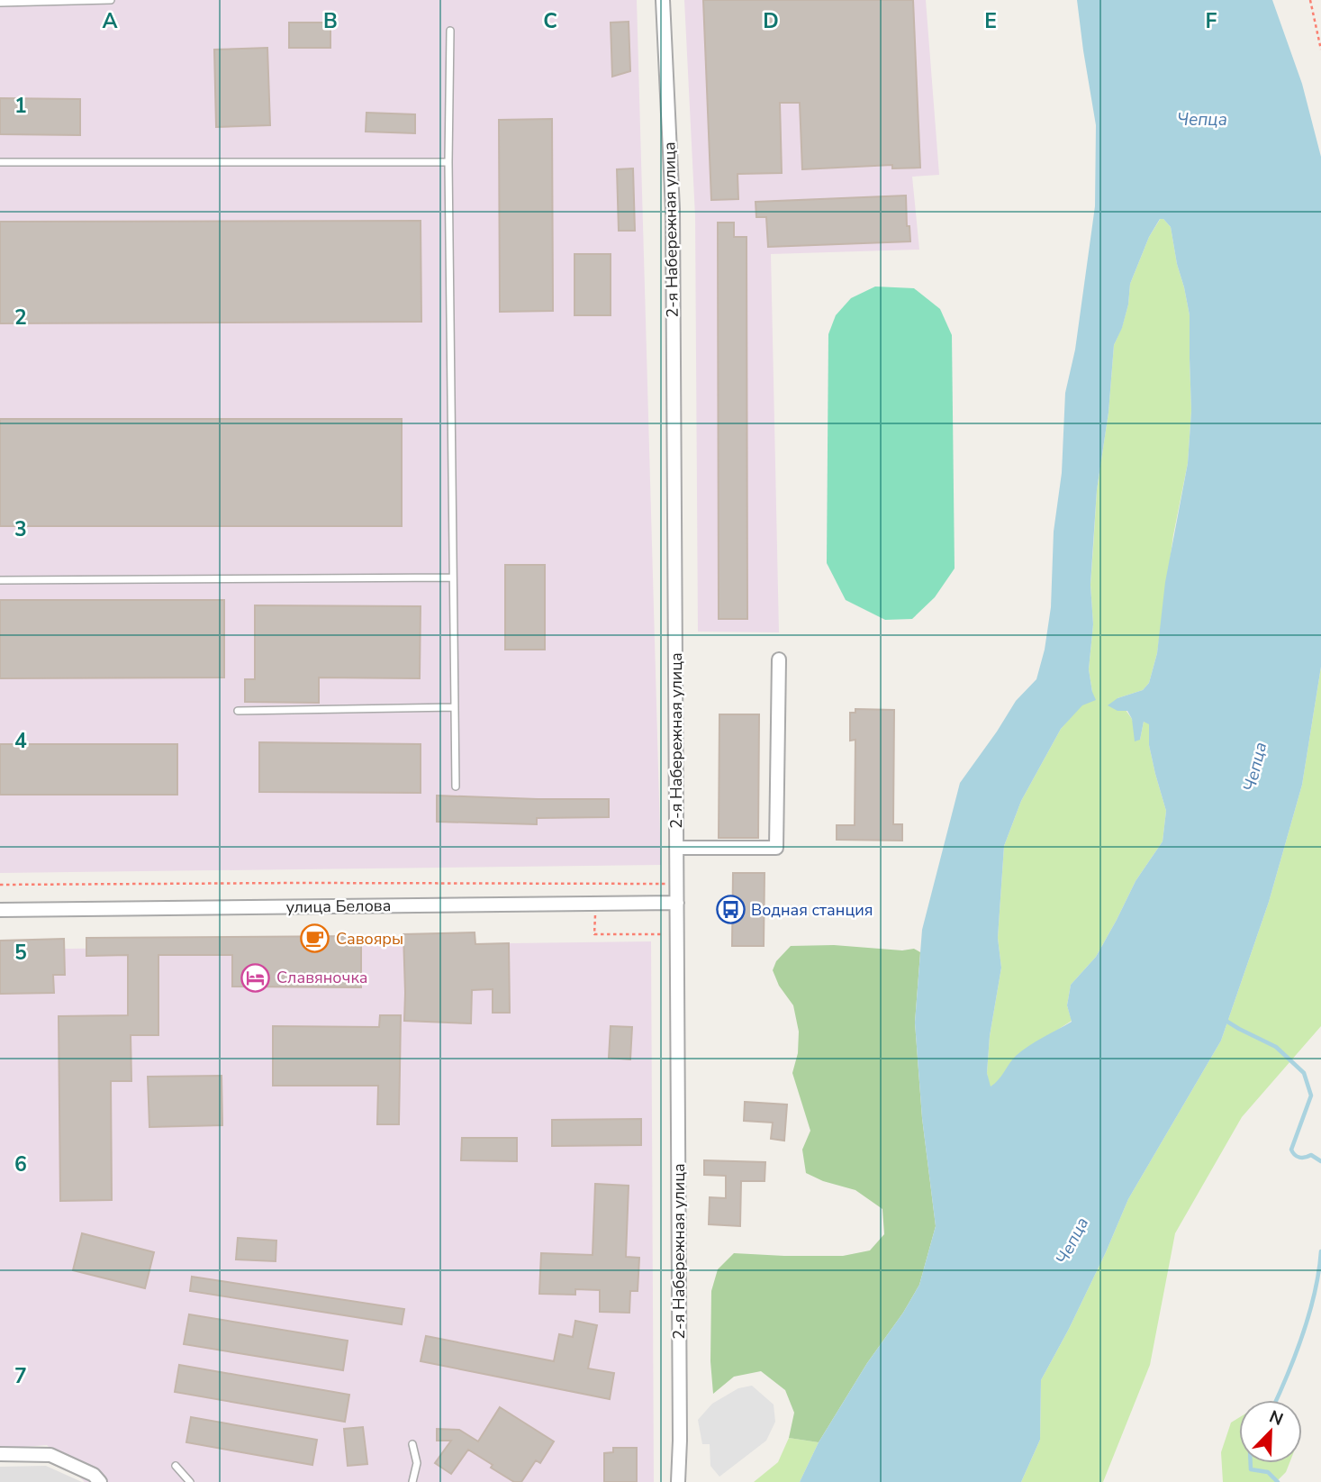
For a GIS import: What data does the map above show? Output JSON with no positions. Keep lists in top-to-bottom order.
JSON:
{
  "streets": {
    "street": ["2-я Набережная улица", "улица Белова"]
  },
  "crossings": [
    ["2-я Набережная улица", "улица Белова"]
  ],
  "water": ["Чепца"],
  "places": {
    "bus stop": ["Водная станция"],
    "cafe": ["Савояры"],
    "hotel": ["Славяночка"]
  },
  "north": "top right",
  "grid": {
    "columns": [
      "A",
      "B",
      "C",
      "D",
      "E",
      "F"
    ],
    "rows": [
      "1",
      "2",
      "3",
      "4",
      "5",
      "6",
      "7"
    ]
  }
}
